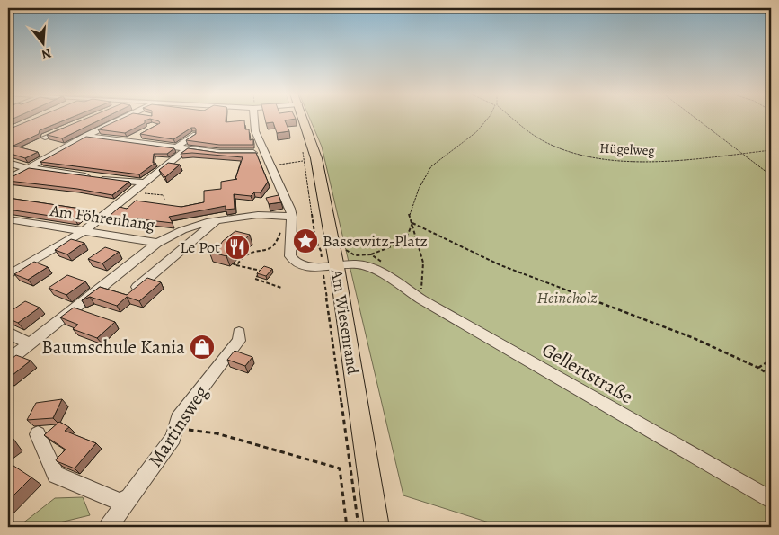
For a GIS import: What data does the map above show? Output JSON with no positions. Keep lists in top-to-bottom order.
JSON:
{
  "streets": {
    "main road": ["Am Wiesenrand"],
    "street": ["Am Föhrenhang", "Gellertstraße", "Martinsweg"],
    "path": ["Hügelweg"]
  },
  "crossings": [
    ["Am Föhrenhang", "Gellertstraße"],
    ["Am Wiesenrand", "Gellertstraße"]
  ],
  "parks": ["Heineholz"],
  "places": {
    "place": ["Bassewitz-Platz"],
    "restaurant": ["Le Pot"],
    "shop": ["Baumschule Kania"]
  },
  "north": "bottom"
}
